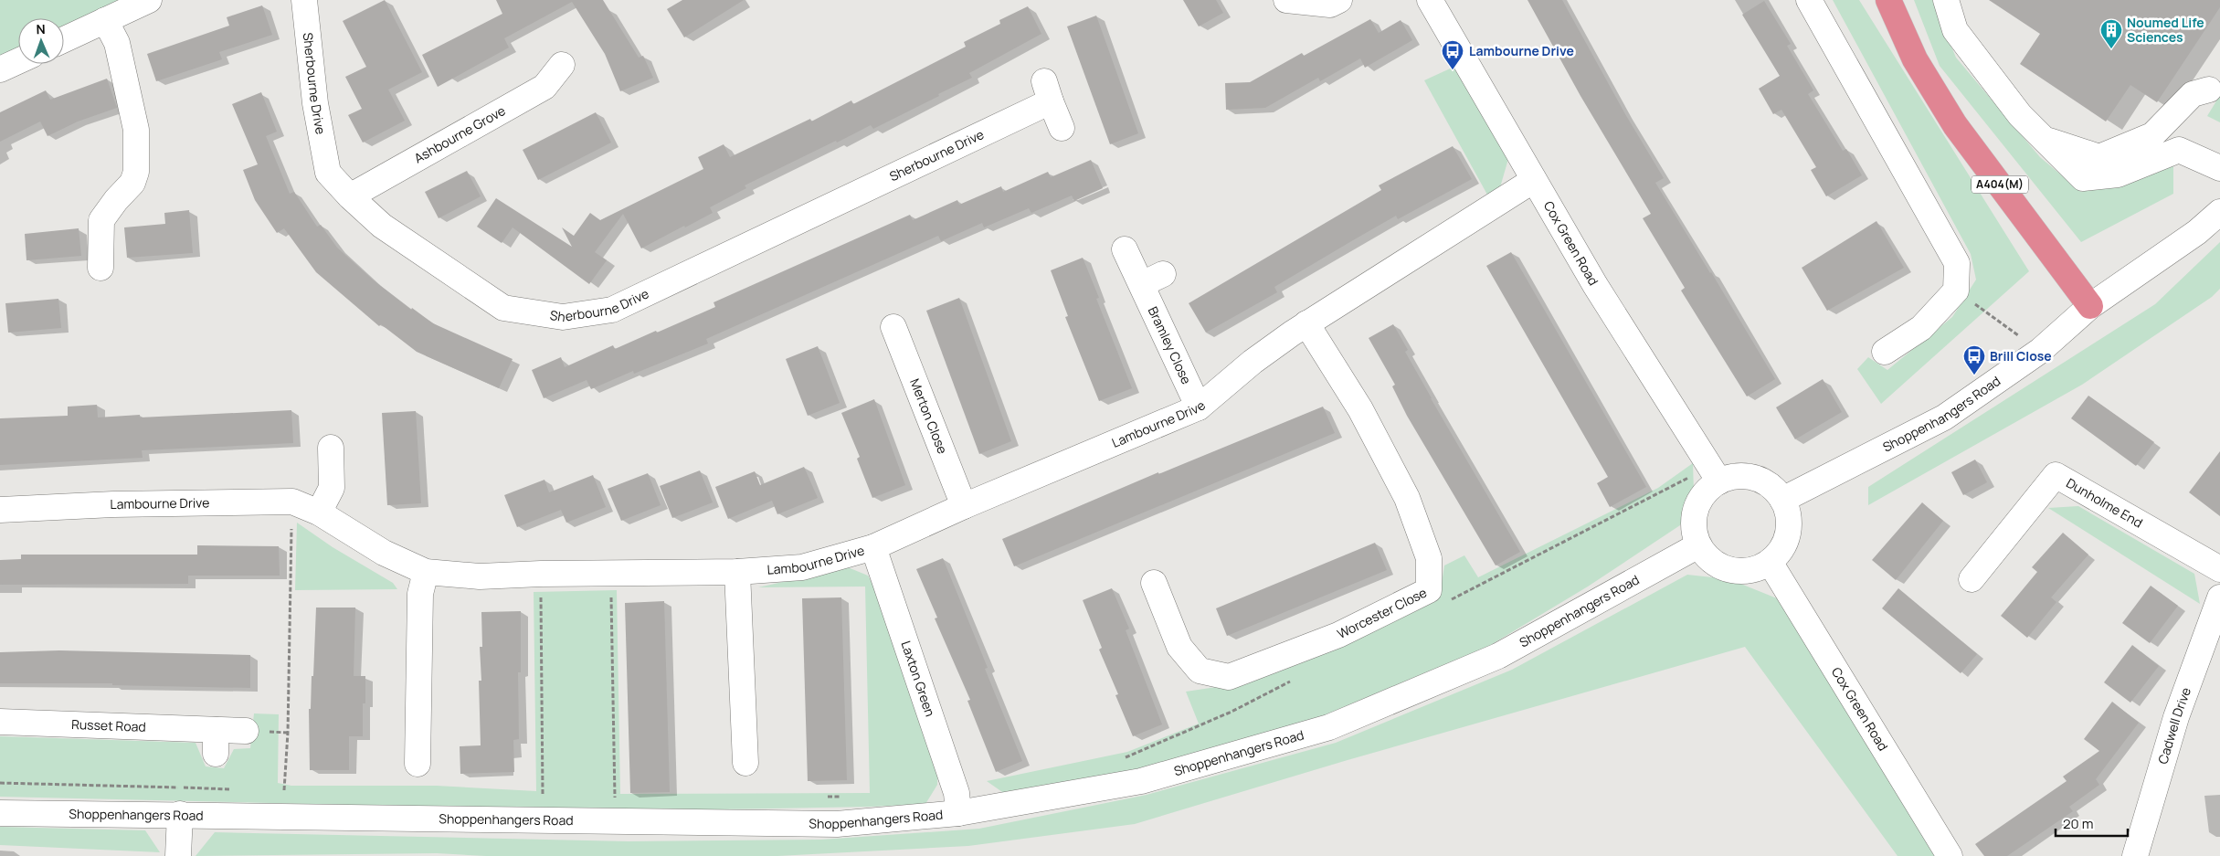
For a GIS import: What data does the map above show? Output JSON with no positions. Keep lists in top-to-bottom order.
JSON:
{
  "streets": {
    "highway": ["A404(M)"],
    "street": [
      "Sherbourne Drive",
      "Ashbourne Grove",
      "Cox Green Road",
      "Bramley Close",
      "Shoppenhangers Road",
      "Merton Close",
      "Lambourne Drive",
      "Dunholme End",
      "Worcester Close",
      "Laxton Green",
      "Russet Road",
      "Cadwell Drive"
    ]
  },
  "crossings": [
    ["Sherbourne Drive", "Ashbourne Grove"],
    ["A404(M)", "Shoppenhangers Road"],
    ["Cox Green Road", "Shoppenhangers Road"],
    ["Cox Green Road", "Lambourne Drive"],
    ["Bramley Close", "Lambourne Drive"],
    ["Shoppenhangers Road", "Laxton Green"],
    ["Merton Close", "Lambourne Drive"],
    ["Lambourne Drive", "Worcester Close"],
    ["Lambourne Drive", "Laxton Green"]
  ],
  "places": {
    "building": ["Noumed Life Sciences"],
    "bus stop": ["Lambourne Drive", "Brill Close"]
  },
  "scale_bar": "20 m",
  "north": "top"
}
